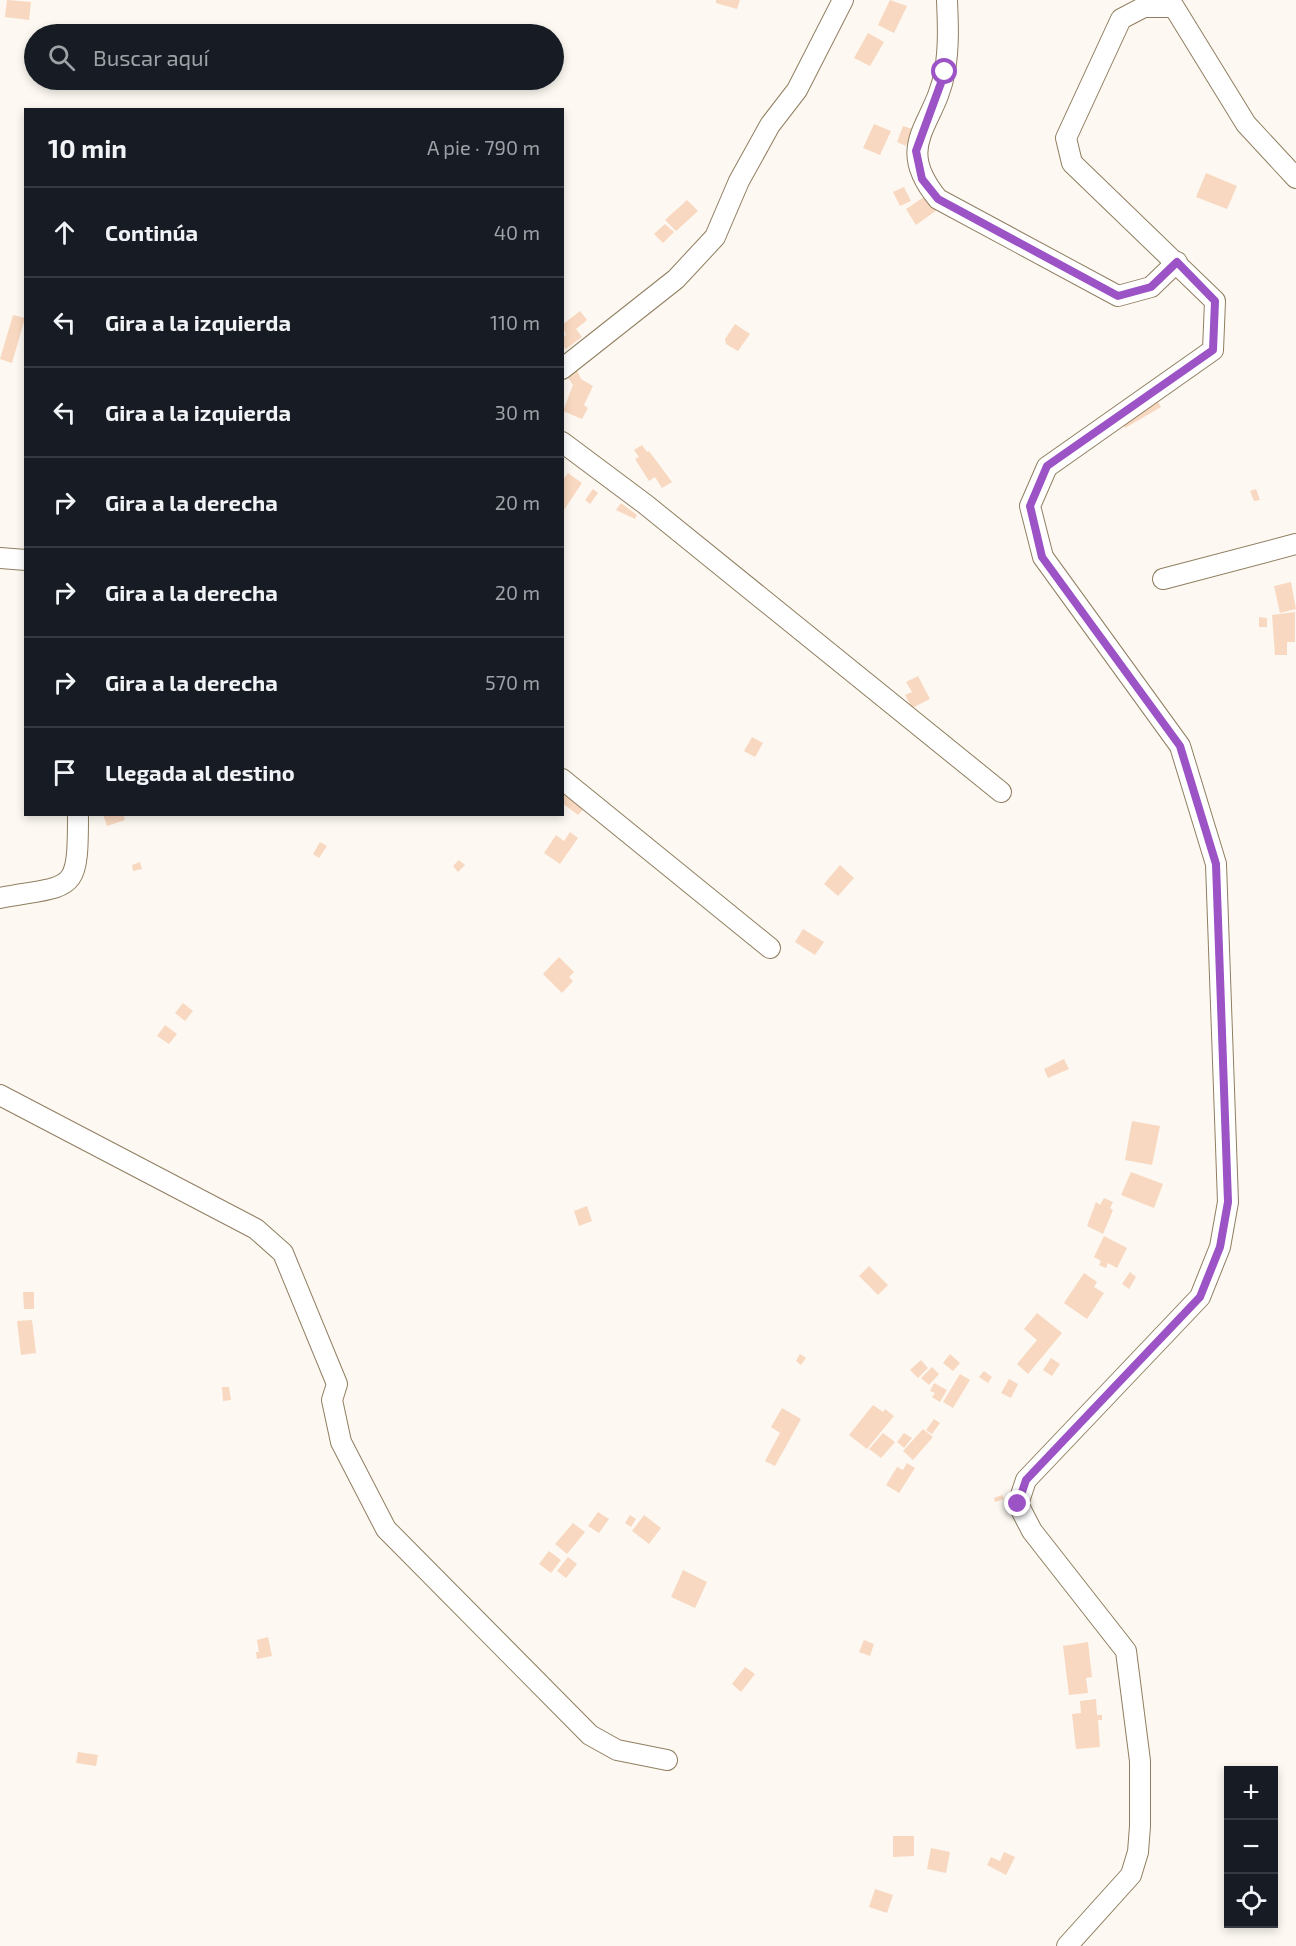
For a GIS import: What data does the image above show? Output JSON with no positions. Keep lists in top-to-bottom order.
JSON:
{
  "page": {
    "search": "Buscar aquí",
    "heading": ["10 min", "A pie · 790 m"],
    "list": [
      ["Continúa", "40 m"],
      ["Gira a la izquierda", "110 m"],
      ["Gira a la izquierda", "30 m"],
      ["Gira a la derecha", "20 m"],
      ["Gira a la derecha", "20 m"],
      ["Gira a la derecha", "570 m"],
      "Llegada al destino"
    ],
    "map_buttons": ["+", "−"]
  }
}
